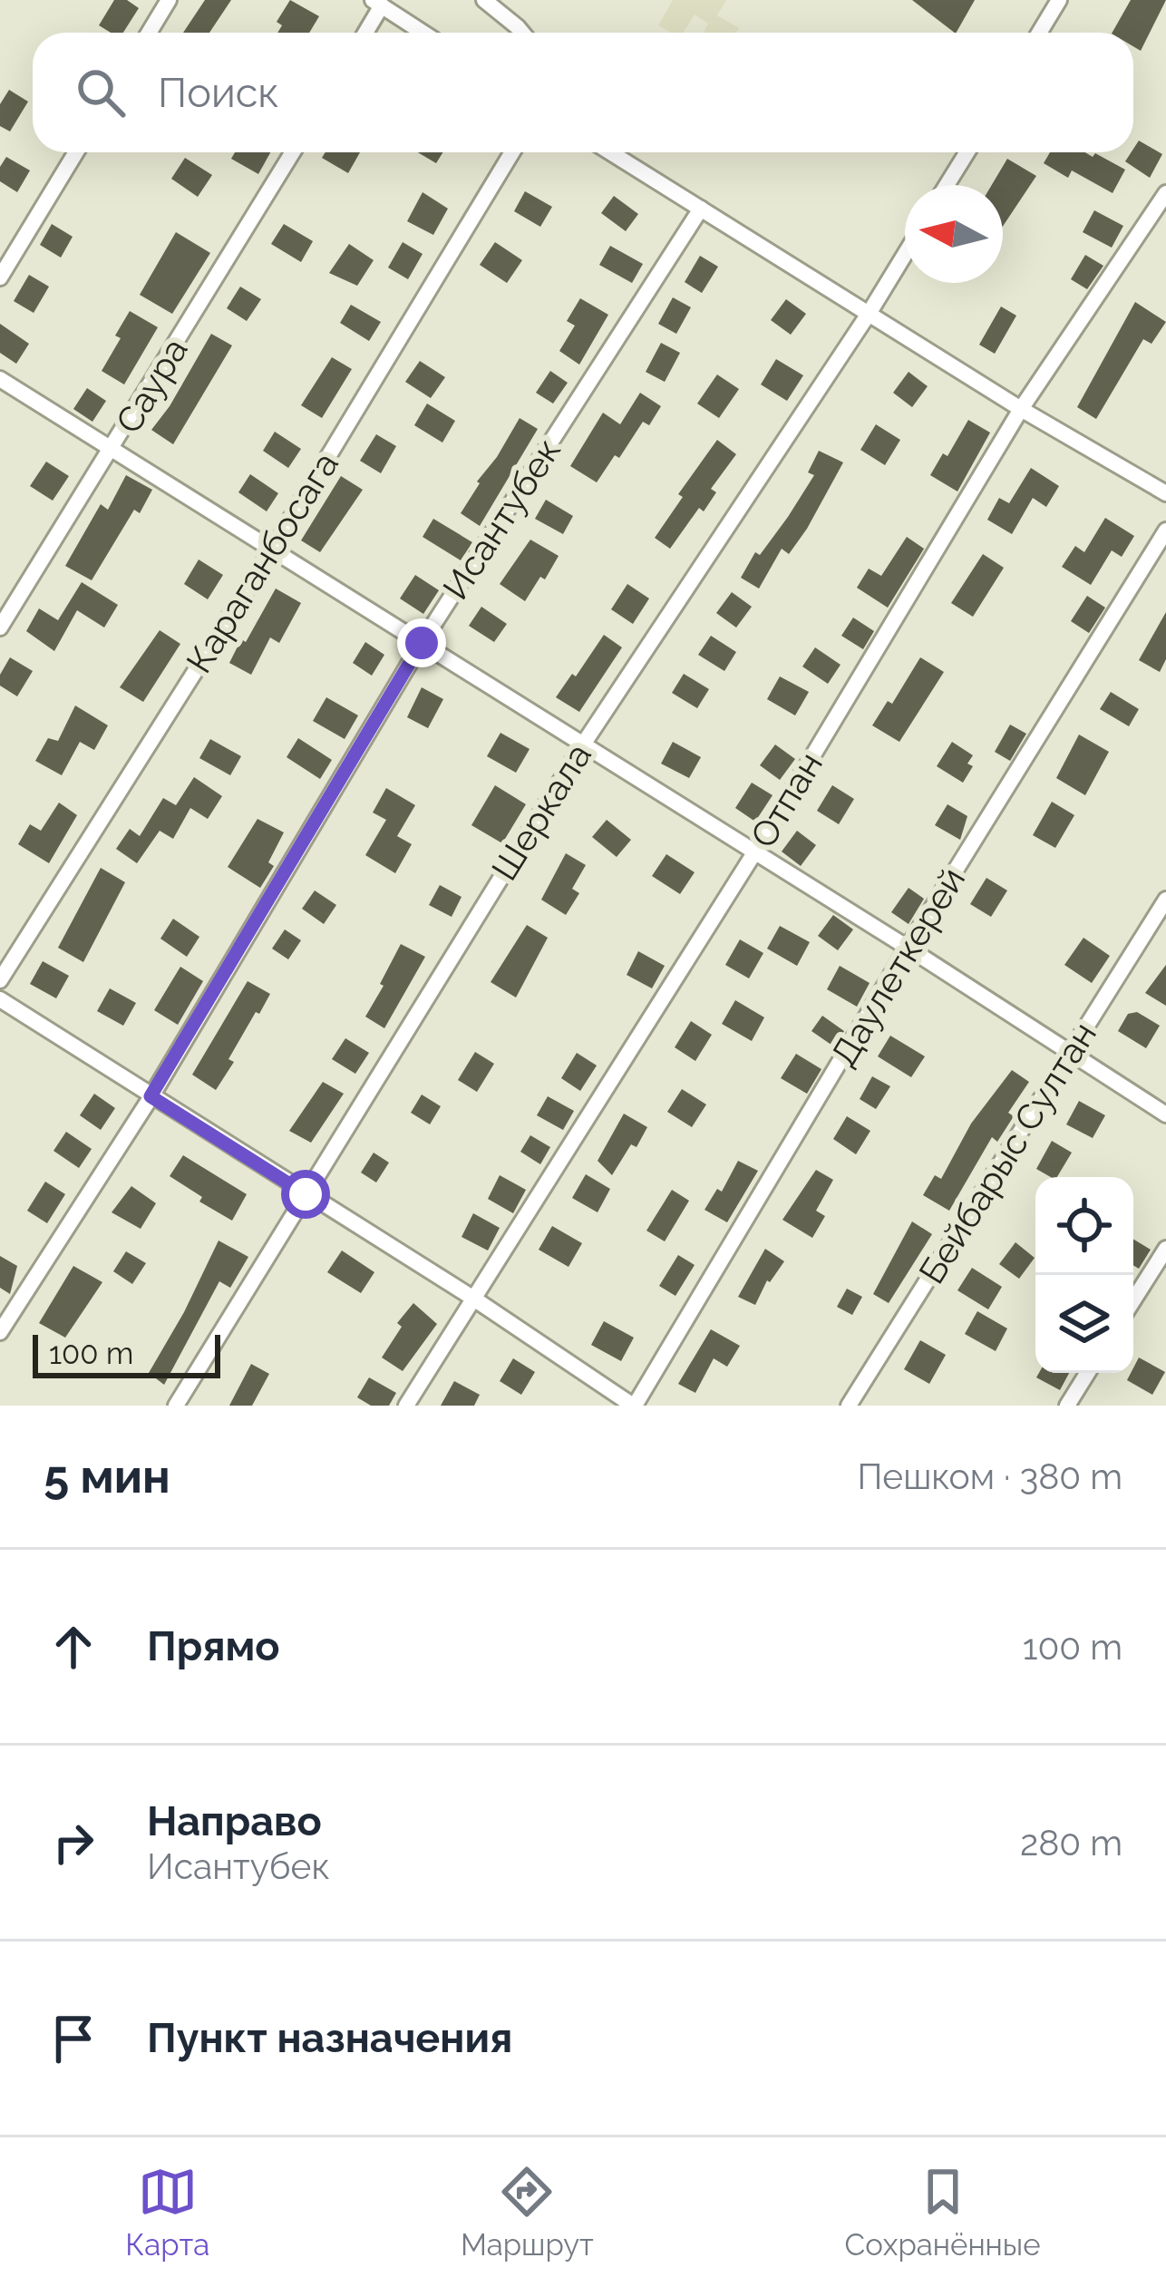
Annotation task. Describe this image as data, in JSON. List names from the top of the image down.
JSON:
{
  "streets": {
    "street": [
      "Саура",
      "Исантубек",
      "Караганбосага",
      "Отпан",
      "Шеркала",
      "Даулеткерей",
      "Бейбарыс Султан"
    ]
  },
  "scale_bar": "100 m",
  "north": "left",
  "page": {
    "search": "Поиск",
    "scale": "100 m",
    "heading": ["5 мин", "Пешком · 380 m"],
    "list": [
      ["Прямо", "100 m"],
      ["Направо", "Исантубек", "280 m"],
      "Пункт назначения"
    ],
    "nav": ["Карта", "Маршрут", "Сохранённые"]
  }
}
